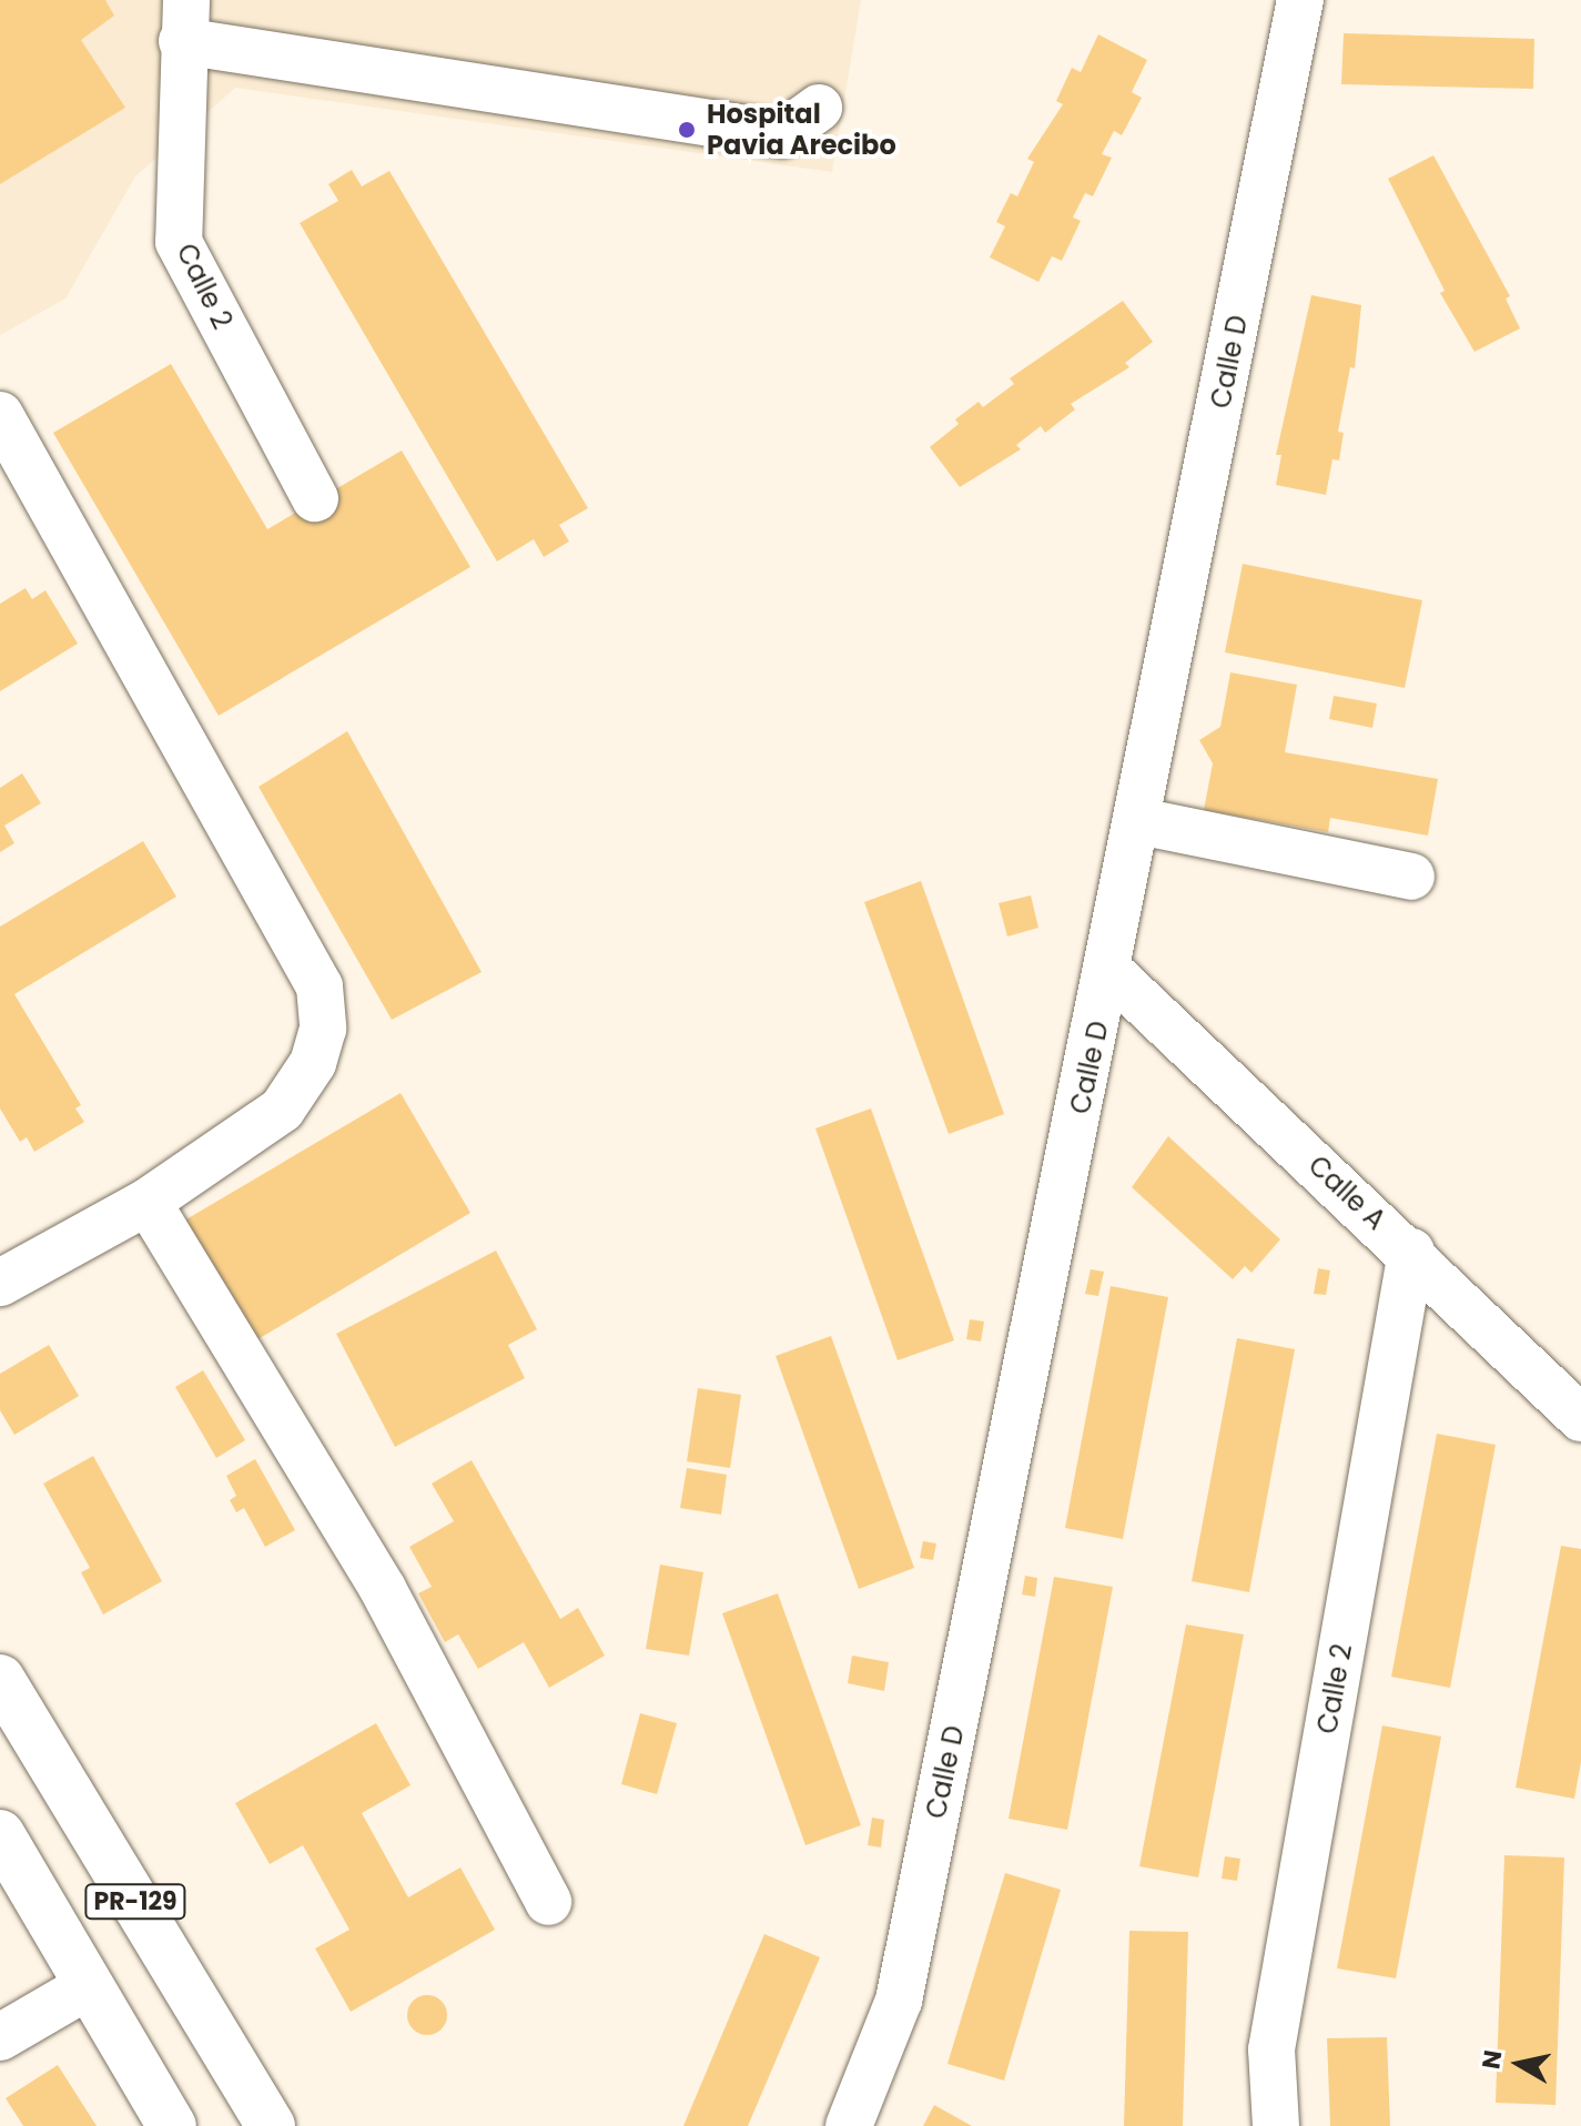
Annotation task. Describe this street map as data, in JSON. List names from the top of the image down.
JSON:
{
  "streets": {
    "main road": ["PR-129"],
    "street": ["Calle 2", "Calle D", "Calle A"]
  },
  "crossings": [
    ["Calle 2", "Calle A"],
    ["Calle D", "Calle A"]
  ],
  "places": ["Hospital Pavia Arecibo"],
  "north": "left"
}
